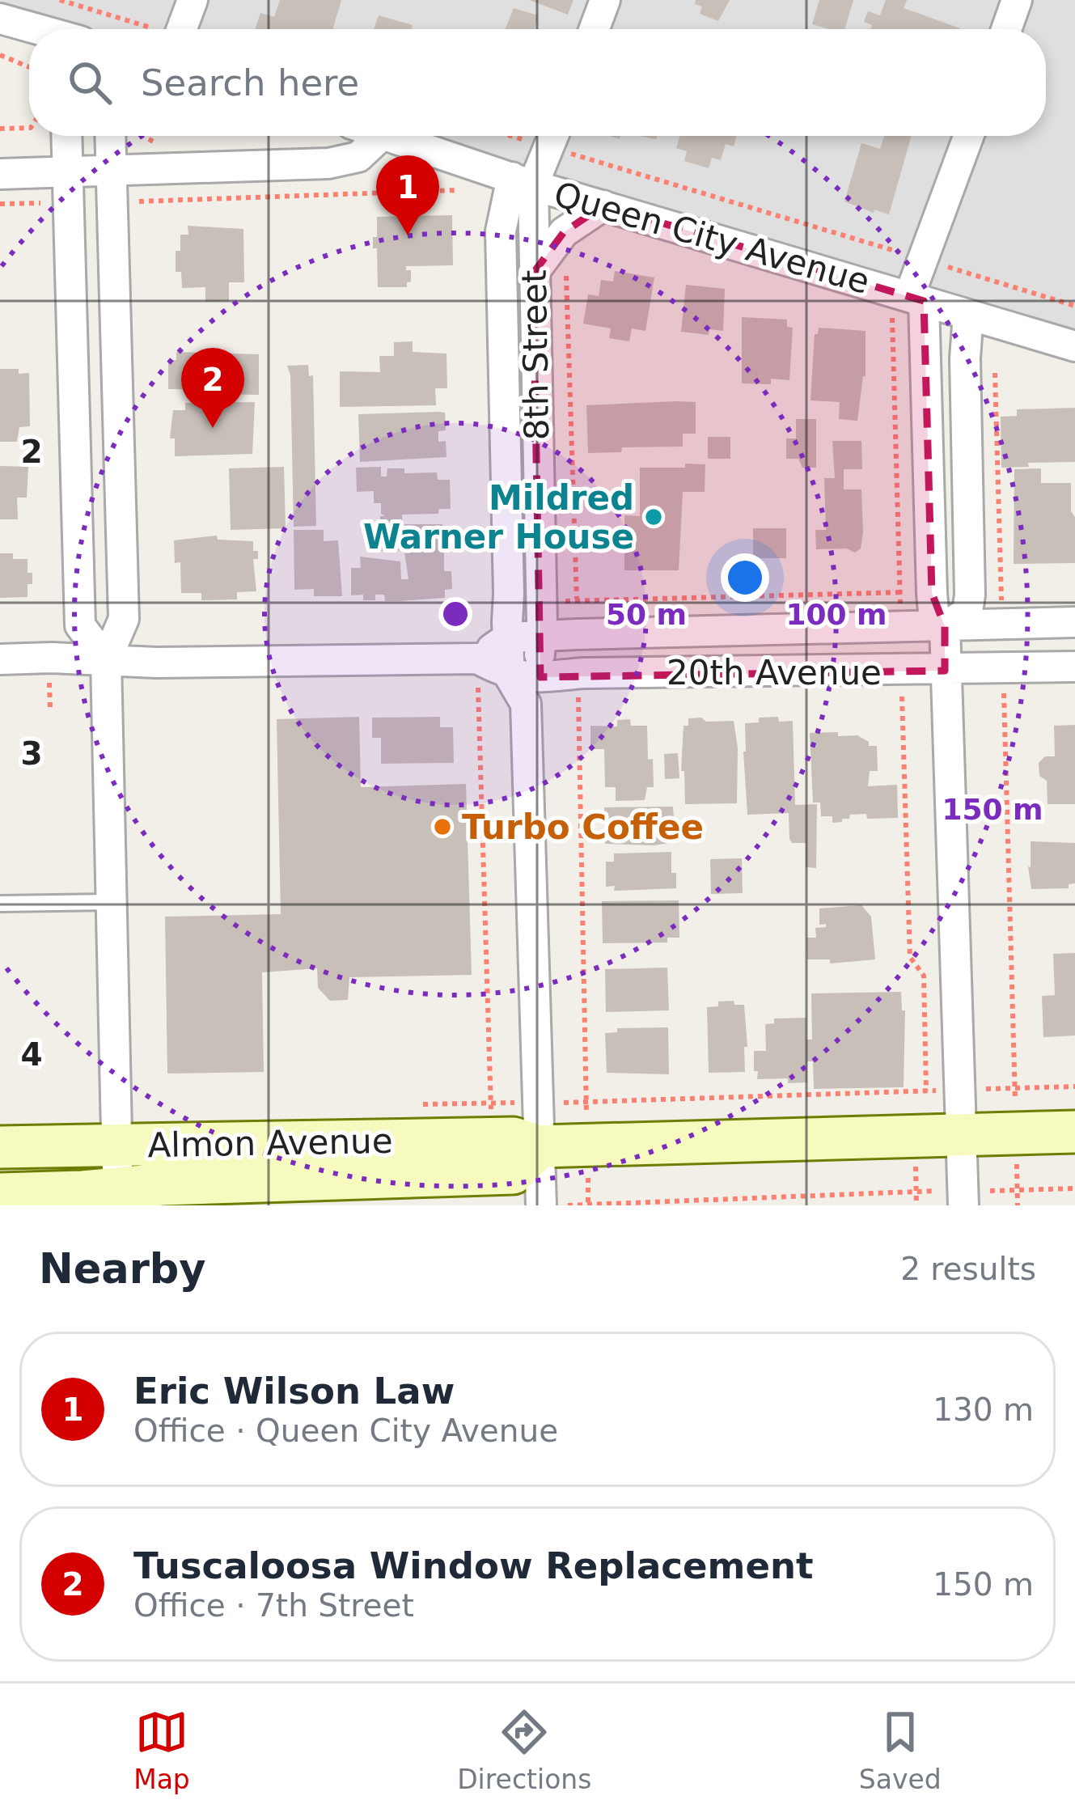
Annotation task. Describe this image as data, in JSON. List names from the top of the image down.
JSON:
{
  "streets": {
    "main road": ["Almon Avenue"],
    "street": ["Queen City Avenue", "8th Street", "20th Avenue"]
  },
  "crossings": [
    ["Queen City Avenue", "8th Street"],
    ["8th Street", "20th Avenue"],
    ["8th Street", "Almon Avenue"]
  ],
  "places": ["Mildred Warner House", "Turbo Coffee"],
  "page": {
    "search": "Search here",
    "pins": ["1", "2"],
    "heading": ["Nearby", "2 results"],
    "list": [
      {
        "mark": "1",
        "name": "Eric Wilson Law",
        "note": "Office · Queen City Avenue",
        "value": "130 m"
      },
      {
        "mark": "2",
        "name": "Tuscaloosa Window Replacement",
        "note": "Office · 7th Street",
        "value": "150 m"
      }
    ],
    "nav": ["Map", "Directions", "Saved"]
  },
  "grid": {
    "rows": ["2", "3", "4"]
  },
  "rings": ["50 m", "100 m", "150 m"]
}
